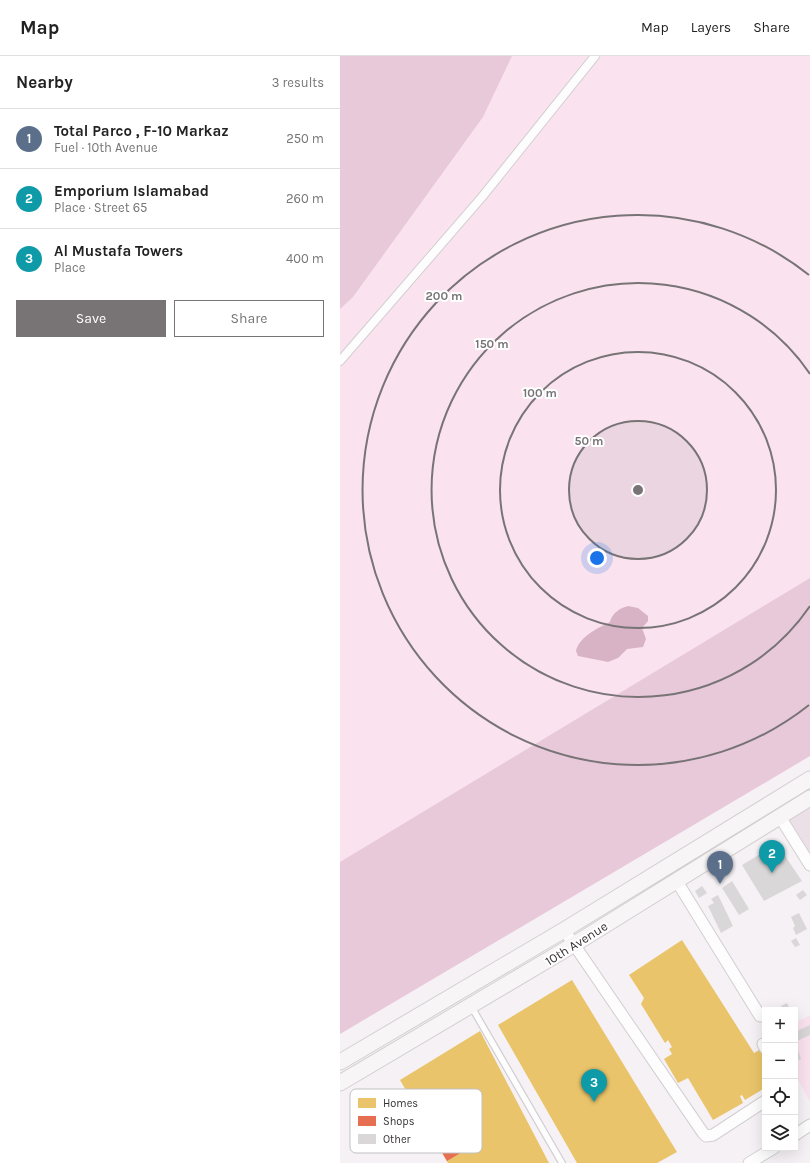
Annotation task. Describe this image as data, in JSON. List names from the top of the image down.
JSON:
{
  "streets": {
    "main road": ["10th Avenue"]
  },
  "legend": ["Homes", "Shops", "Other"],
  "page": {
    "header": "Map",
    "nav": ["Map", "Layers", "Share"],
    "heading": ["Nearby", "3 results"],
    "list": [
      {
        "mark": "1",
        "name": "Total Parco , F-10 Markaz",
        "note": "Fuel · 10th Avenue",
        "value": "250 m"
      },
      {
        "mark": "2",
        "name": "Emporium Islamabad",
        "note": "Place · Street 65",
        "value": "260 m"
      },
      {
        "mark": "3",
        "name": "Al Mustafa Towers",
        "note": "Place",
        "value": "400 m"
      }
    ],
    "buttons": ["Save", "Share"],
    "pins": ["2", "1", "3"],
    "map_buttons": ["+", "−"]
  },
  "rings": [
    "200 m",
    "150 m",
    "100 m",
    "50 m"
  ]
}
